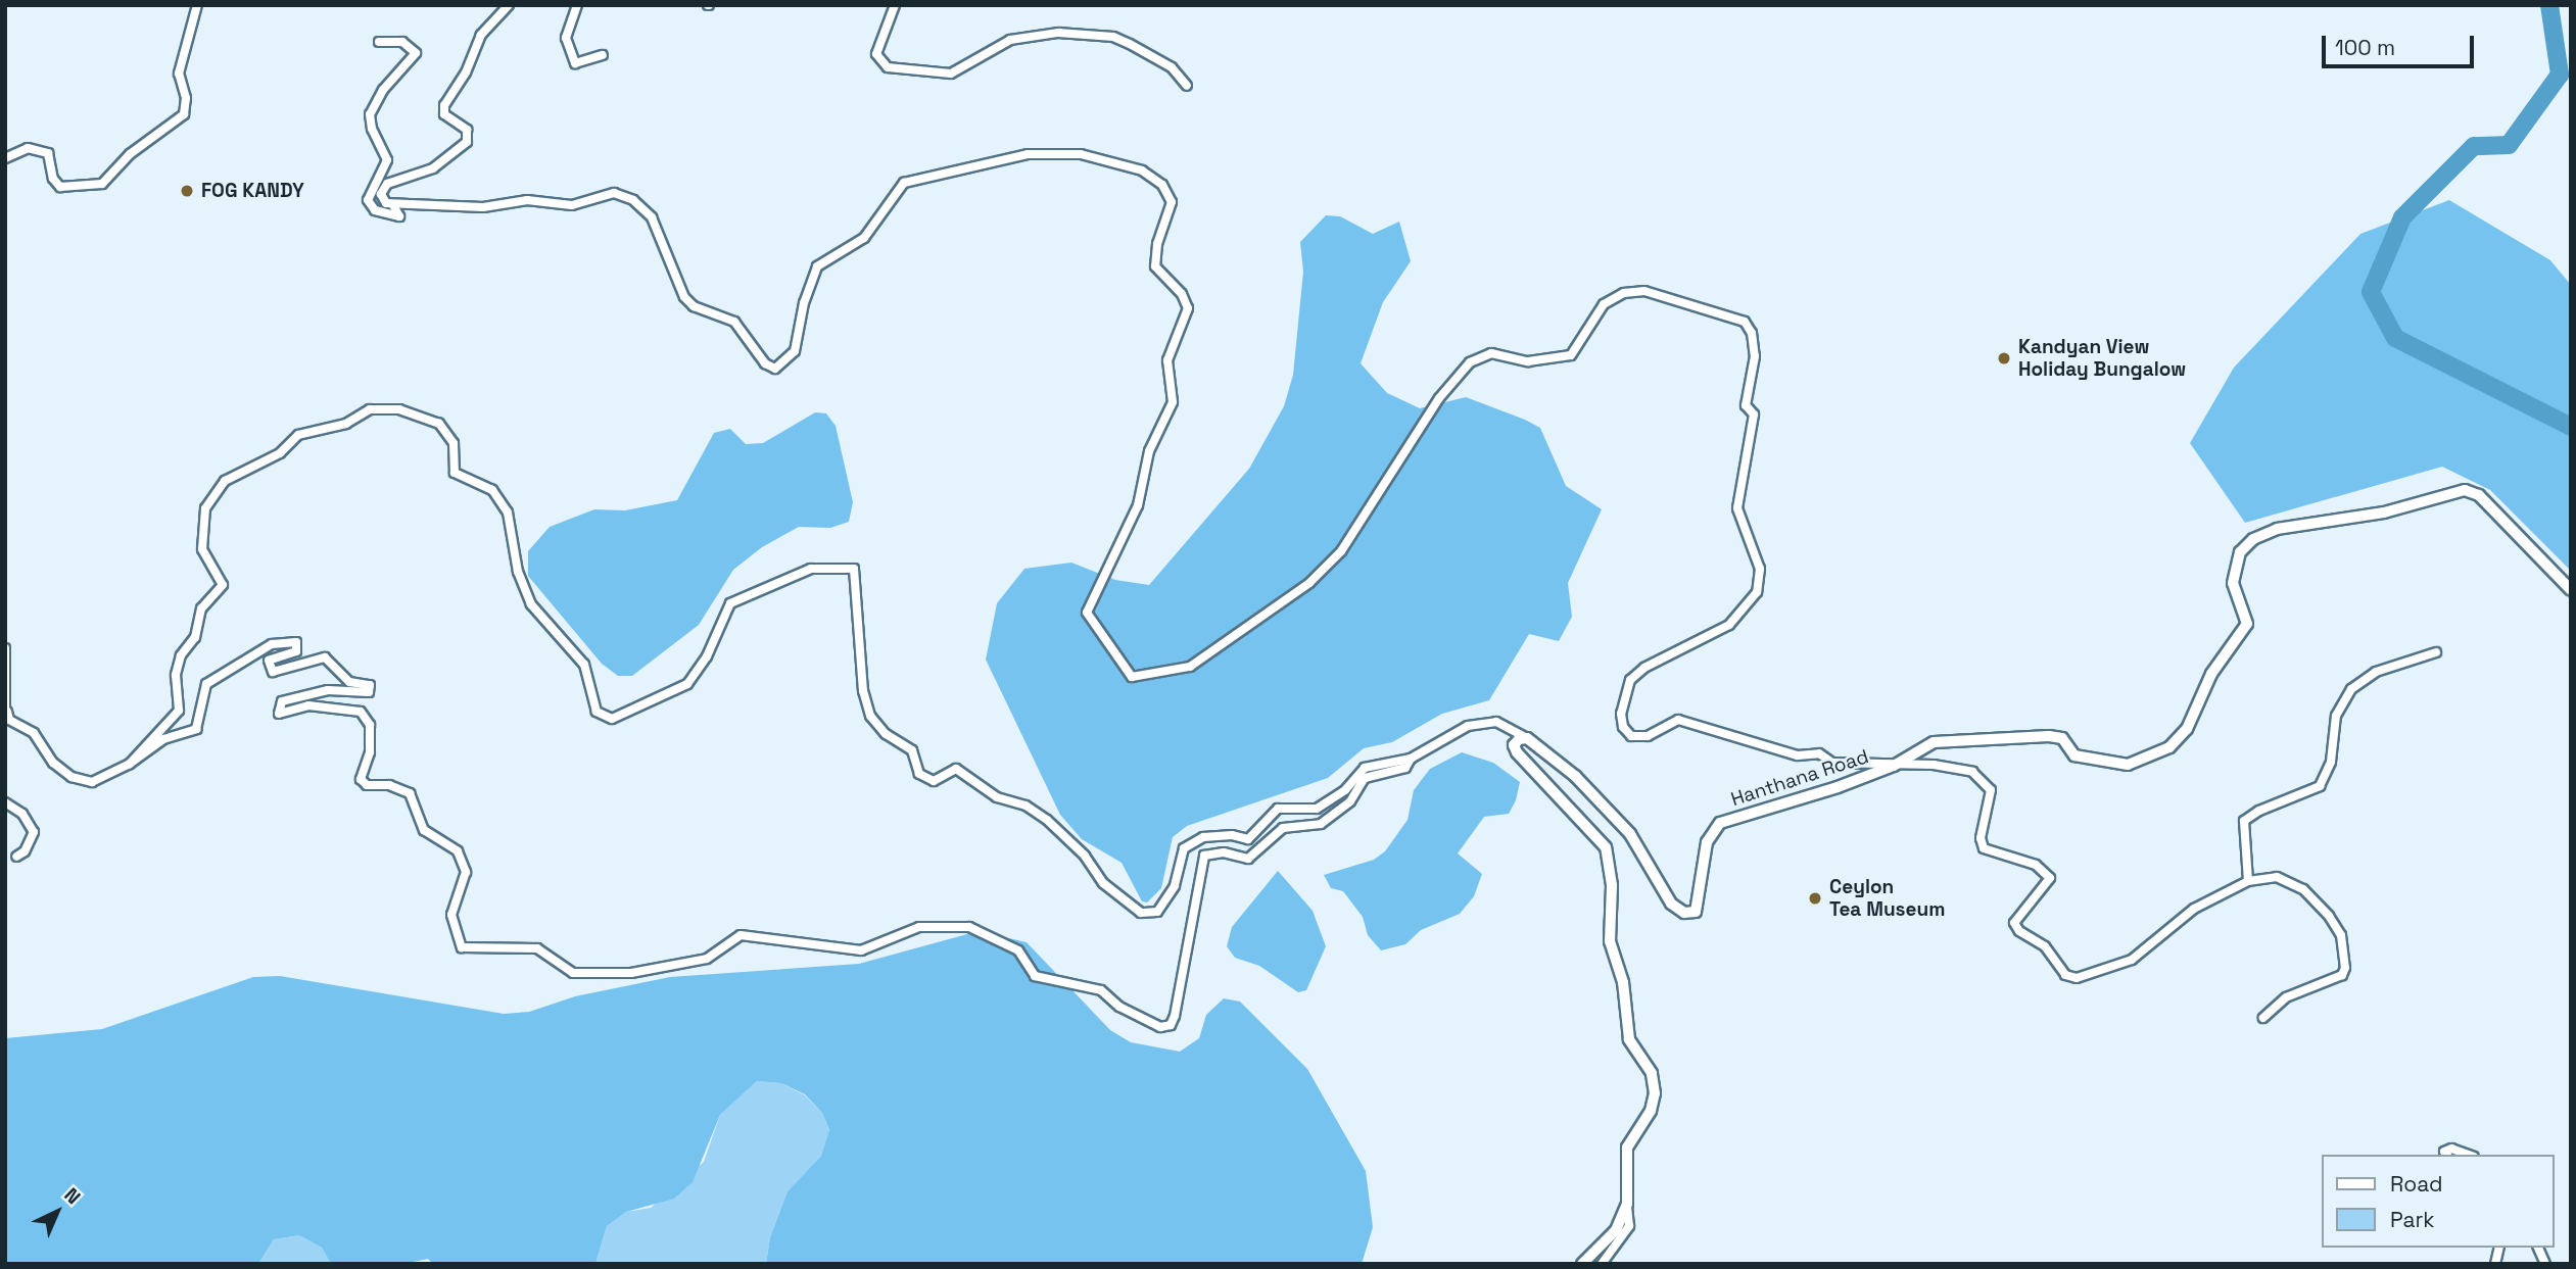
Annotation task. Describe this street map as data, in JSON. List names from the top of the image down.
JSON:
{
  "streets": {
    "street": ["Hanthana Road"]
  },
  "places": ["FOG KANDY", "Kandyan View Holiday Bungalow", "Ceylon Tea Museum"],
  "legend": ["Road", "Park"],
  "scale_bar": "100 m",
  "north": "top right"
}
